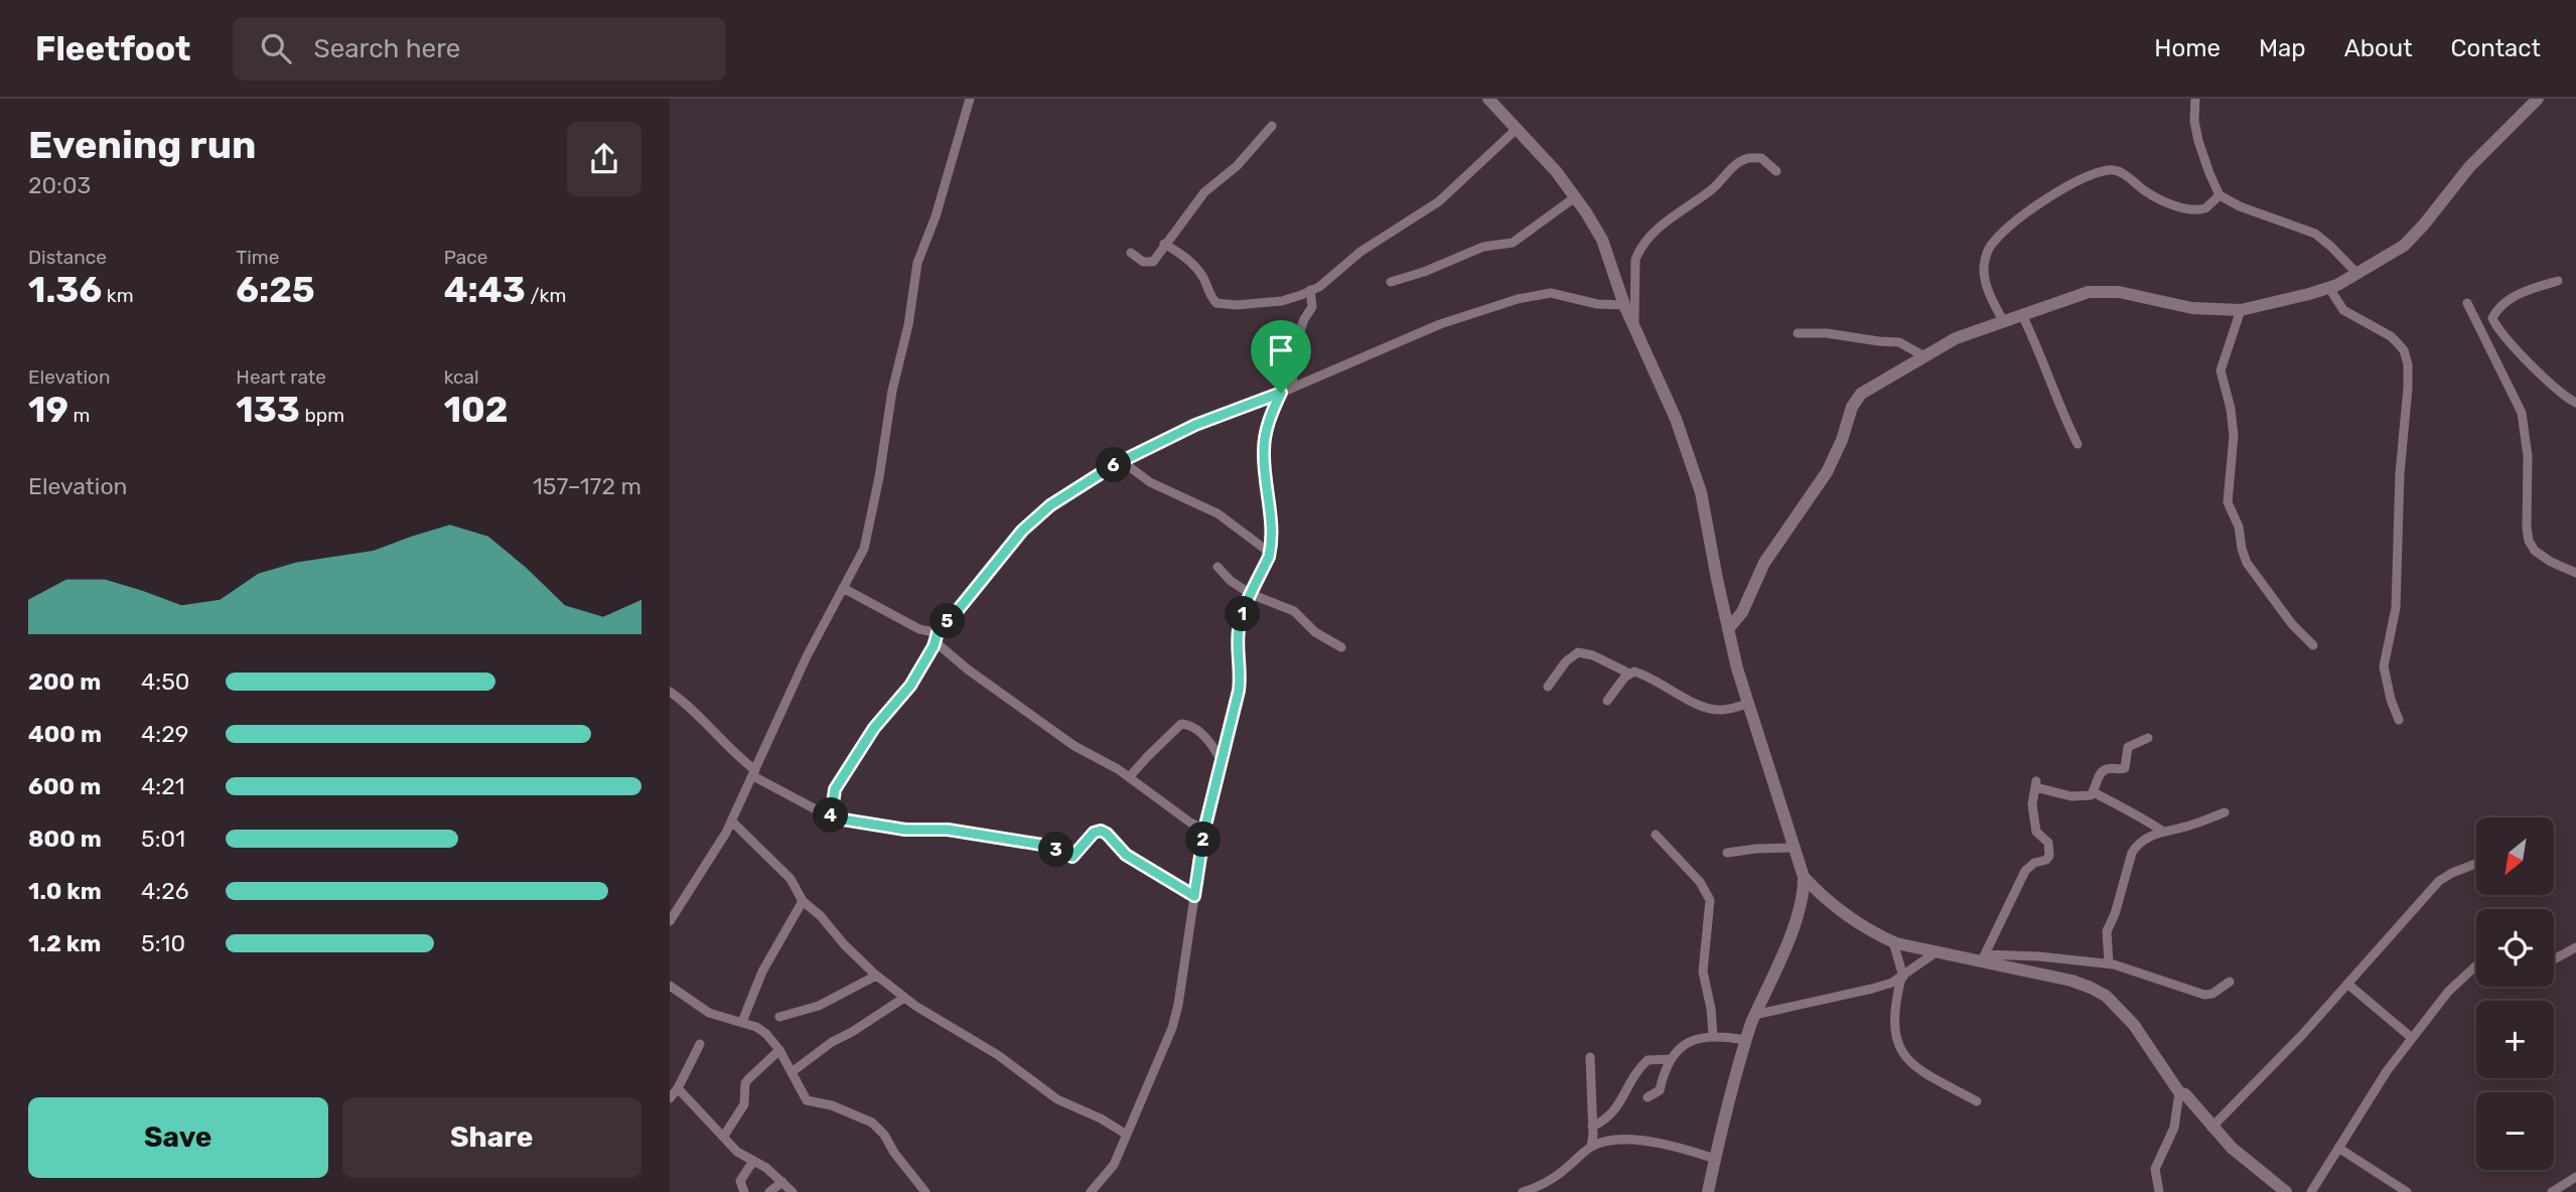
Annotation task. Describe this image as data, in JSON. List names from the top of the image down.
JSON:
{
  "north": "bottom left",
  "page": {
    "header": "Fleetfoot",
    "search": "Search here",
    "nav": [
      "Home",
      "Map",
      "About",
      "Contact"
    ],
    "heading": ["Evening run", "20:03"],
    "stats": [
      ["Distance", "1.36 km"],
      ["Time", "6:25"],
      ["Pace", "4:43 /km"],
      ["Elevation", "19 m"],
      ["Heart rate", "133 bpm"],
      ["kcal", "102"]
    ],
    "pins": [
      "6",
      "1",
      "5",
      "4",
      "2",
      "3"
    ],
    "chart": ["Elevation", "157–172 m"],
    "list": [
      {
        "name": "200 m",
        "note": "4:50"
      },
      {
        "name": "400 m",
        "note": "4:29"
      },
      {
        "name": "600 m",
        "note": "4:21"
      },
      {
        "name": "800 m",
        "note": "5:01"
      },
      {
        "name": "1.0 km",
        "note": "4:26"
      },
      {
        "name": "1.2 km",
        "note": "5:10"
      }
    ],
    "map_buttons": ["+", "−"],
    "buttons": ["Save", "Share"]
  }
}
